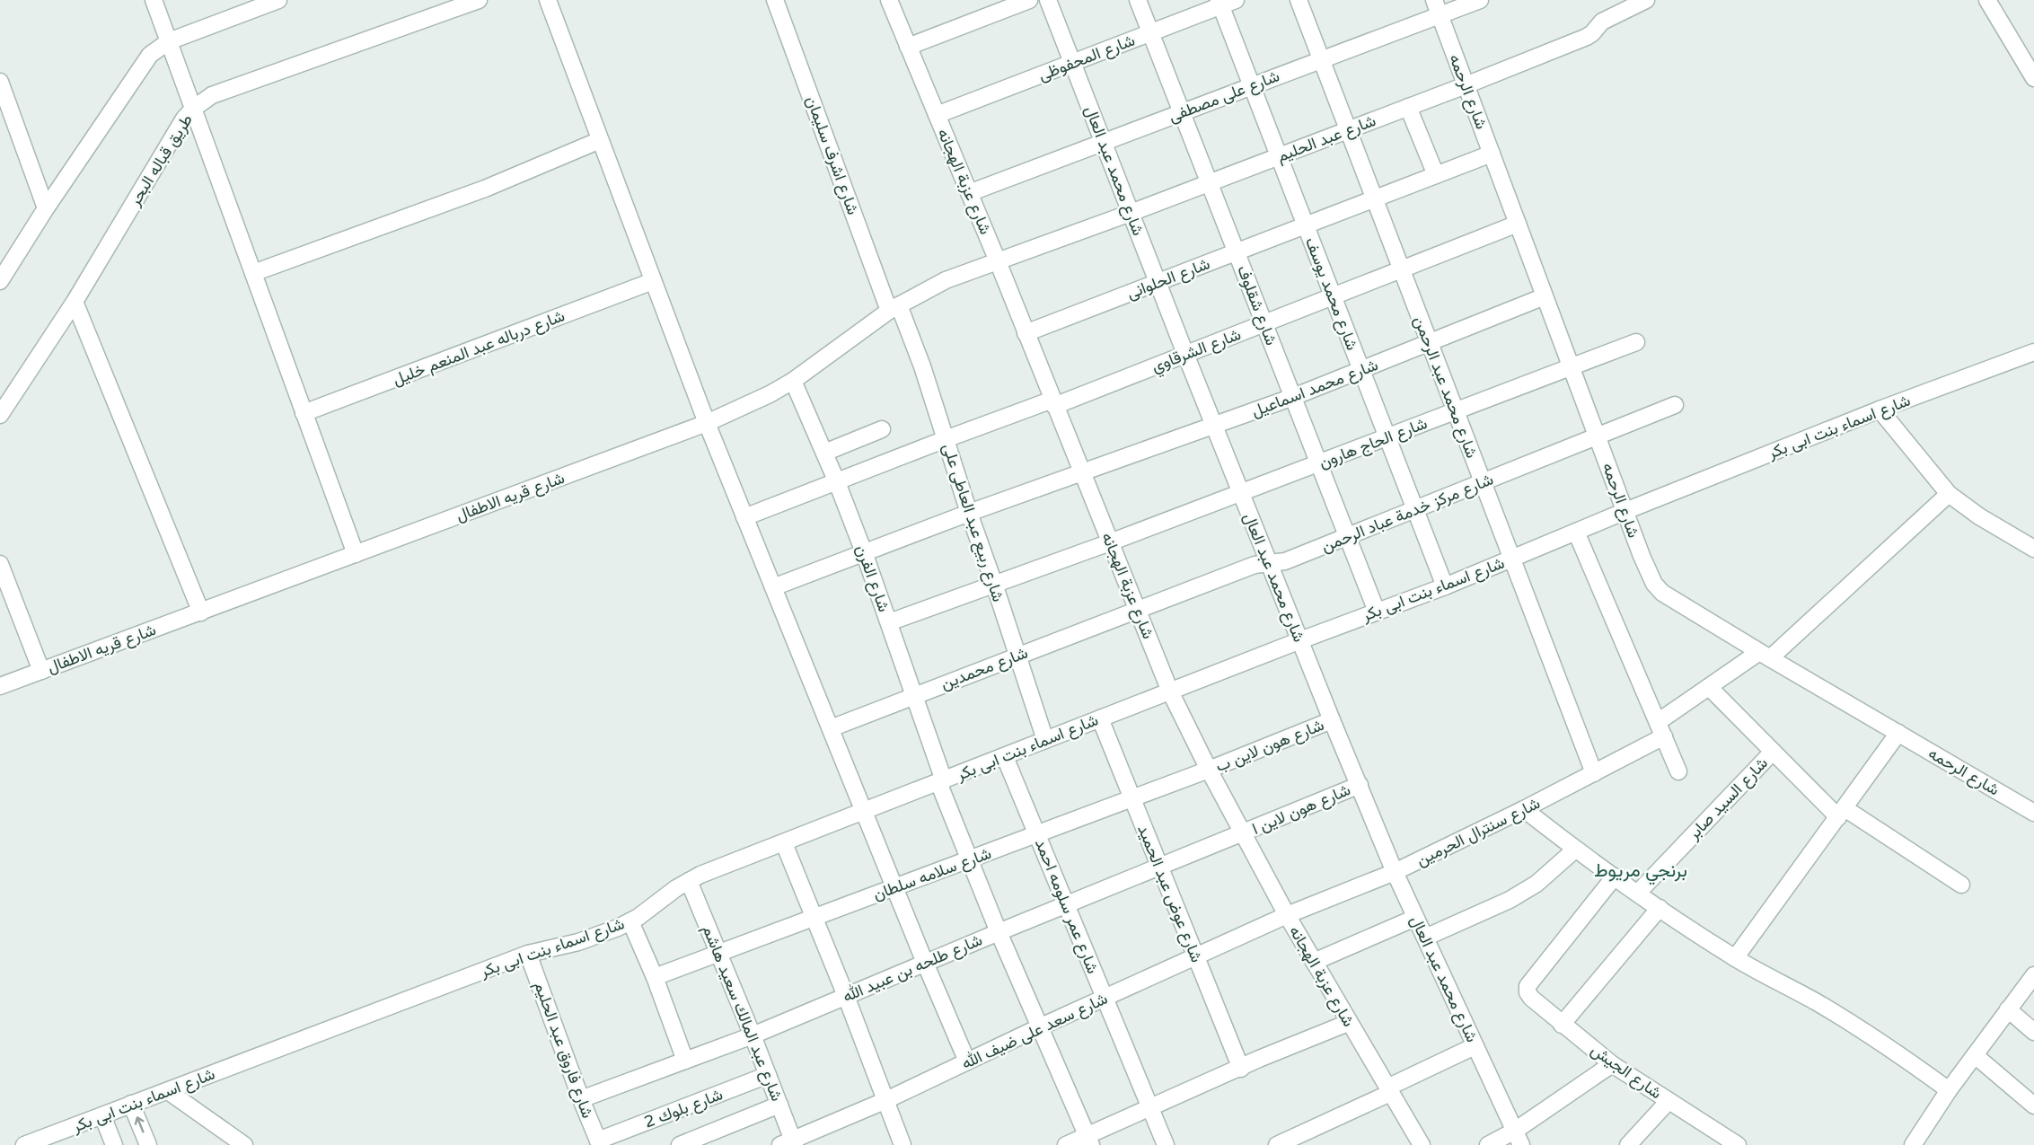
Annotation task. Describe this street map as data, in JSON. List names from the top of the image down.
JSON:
{
  "streets": {
    "street": [
      "شارع المحفوظى",
      "شارع الرحمه",
      "شارع على مصطفى",
      "شارع عبد الحليم",
      "شارع اشرف سليمان",
      "طريق قباله البحر",
      "شارع محمد عبد العال",
      "شارع عزبة الهجانه",
      "شارع الحلوانى",
      "شارع محمد يوسف",
      "شارع شقلوف",
      "شارع درباله عبد المنعم خليل",
      "شارع الشرقاوي",
      "شارع محمد عبد الرحمن",
      "شارع محمد اسماعيل",
      "شارع اسماء بنت ابى بكر",
      "شارع الحاج هارون",
      "شارع قريه الاطفال",
      "شارع مركز خدمة عباد الرحمن",
      "شارع ربيع عبد العاطى على",
      "شارع الفرن",
      "شارع محمدين",
      "شارع هون لاين ب",
      "شارع السيد صابر",
      "شارع هون لاين ا",
      "شارع سنترال الحرمين",
      "شارع سلامه سلطان",
      "شارع عوض عبد الحميد",
      "شارع عمر سلومه احمد",
      "شارع طلحه بن عبيد الله",
      "شارع عبد المالك سعيد هاشم",
      "شارع سعد على ضيف الله",
      "شارع فاروق عبد الحليم",
      "شارع الجيش",
      "شارع بلوك 2"
    ]
  },
  "crossings": [
    ["شارع المحفوظى", "شارع محمد عبد العال"],
    ["شارع المحفوظى", "شارع عزبة الهجانه"],
    ["شارع المحفوظى", "شارع محمد يوسف"],
    ["شارع المحفوظى", "شارع شقلوف"],
    ["شارع الرحمه", "شارع على مصطفى"],
    ["شارع الرحمه", "شارع عبد الحليم"],
    ["شارع الرحمه", "شارع الحلوانى"],
    ["شارع الرحمه", "شارع الشرقاوي"],
    ["شارع الرحمه", "شارع محمد اسماعيل"],
    ["شارع الرحمه", "شارع اسماء بنت ابى بكر"],
    ["شارع الرحمه", "شارع الحاج هارون"],
    ["شارع الرحمه", "شارع مركز خدمة عباد الرحمن"],
    ["شارع الرحمه", "شارع سنترال الحرمين"],
    ["شارع على مصطفى", "شارع محمد عبد العال"],
    ["شارع على مصطفى", "شارع عزبة الهجانه"],
    ["شارع على مصطفى", "شارع محمد يوسف"],
    ["شارع على مصطفى", "شارع شقلوف"],
    ["شارع على مصطفى", "شارع محمد عبد الرحمن"],
    ["شارع عبد الحليم", "شارع محمد عبد العال"],
    ["شارع عبد الحليم", "شارع عزبة الهجانه"],
    ["شارع عبد الحليم", "شارع محمد يوسف"],
    ["شارع عبد الحليم", "شارع شقلوف"],
    ["شارع عبد الحليم", "شارع محمد عبد الرحمن"],
    ["شارع عبد الحليم", "شارع قريه الاطفال"],
    ["شارع اشرف سليمان", "شارع قريه الاطفال"],
    ["شارع اشرف سليمان", "شارع ربيع عبد العاطى على"],
    ["شارع محمد عبد العال", "شارع الحلوانى"],
    ["شارع محمد عبد العال", "شارع الشرقاوي"],
    ["شارع محمد عبد العال", "شارع محمد اسماعيل"],
    ["شارع محمد عبد العال", "شارع اسماء بنت ابى بكر"],
    ["شارع محمد عبد العال", "شارع الحاج هارون"],
    ["شارع محمد عبد العال", "شارع مركز خدمة عباد الرحمن"],
    ["شارع محمد عبد العال", "شارع هون لاين ب"],
    ["شارع محمد عبد العال", "شارع هون لاين ا"],
    ["شارع محمد عبد العال", "شارع سنترال الحرمين"],
    ["شارع عزبة الهجانه", "شارع الحلوانى"],
    ["شارع عزبة الهجانه", "شارع الشرقاوي"],
    ["شارع عزبة الهجانه", "شارع محمد اسماعيل"],
    ["شارع عزبة الهجانه", "شارع اسماء بنت ابى بكر"],
    ["شارع عزبة الهجانه", "شارع الحاج هارون"],
    ["شارع عزبة الهجانه", "شارع قريه الاطفال"],
    ["شارع عزبة الهجانه", "شارع مركز خدمة عباد الرحمن"],
    ["شارع عزبة الهجانه", "شارع محمدين"],
    ["شارع عزبة الهجانه", "شارع هون لاين ب"],
    ["شارع عزبة الهجانه", "شارع هون لاين ا"],
    ["شارع عزبة الهجانه", "شارع سنترال الحرمين"],
    ["شارع عزبة الهجانه", "شارع سلامه سلطان"],
    ["شارع عزبة الهجانه", "شارع طلحه بن عبيد الله"],
    ["شارع عزبة الهجانه", "شارع سعد على ضيف الله"],
    ["شارع الحلوانى", "شارع محمد يوسف"],
    ["شارع الحلوانى", "شارع شقلوف"],
    ["شارع الحلوانى", "شارع محمد عبد الرحمن"],
    ["شارع محمد يوسف", "شارع الشرقاوي"],
    ["شارع محمد يوسف", "شارع محمد اسماعيل"],
    ["شارع محمد يوسف", "شارع اسماء بنت ابى بكر"],
    ["شارع محمد يوسف", "شارع الحاج هارون"],
    ["شارع محمد يوسف", "شارع مركز خدمة عباد الرحمن"],
    ["شارع شقلوف", "شارع الشرقاوي"],
    ["شارع شقلوف", "شارع محمد اسماعيل"],
    ["شارع شقلوف", "شارع اسماء بنت ابى بكر"],
    ["شارع شقلوف", "شارع الحاج هارون"],
    ["شارع شقلوف", "شارع مركز خدمة عباد الرحمن"],
    ["شارع الشرقاوي", "شارع محمد عبد الرحمن"],
    ["شارع الشرقاوي", "شارع ربيع عبد العاطى على"],
    ["شارع الشرقاوي", "شارع الفرن"],
    ["شارع محمد عبد الرحمن", "شارع محمد اسماعيل"],
    ["شارع محمد عبد الرحمن", "شارع اسماء بنت ابى بكر"],
    ["شارع محمد عبد الرحمن", "شارع الحاج هارون"],
    ["شارع محمد عبد الرحمن", "شارع مركز خدمة عباد الرحمن"],
    ["شارع محمد عبد الرحمن", "شارع سنترال الحرمين"],
    ["شارع محمد اسماعيل", "شارع ربيع عبد العاطى على"],
    ["شارع محمد اسماعيل", "شارع الفرن"],
    ["شارع اسماء بنت ابى بكر", "شارع ربيع عبد العاطى على"],
    ["شارع اسماء بنت ابى بكر", "شارع الفرن"],
    ["شارع اسماء بنت ابى بكر", "شارع عوض عبد الحميد"],
    ["شارع اسماء بنت ابى بكر", "شارع عمر سلومه احمد"],
    ["شارع اسماء بنت ابى بكر", "شارع عبد المالك سعيد هاشم"],
    ["شارع اسماء بنت ابى بكر", "شارع فاروق عبد الحليم"],
    ["شارع الحاج هارون", "شارع ربيع عبد العاطى على"],
    ["شارع الحاج هارون", "شارع الفرن"],
    ["شارع قريه الاطفال", "شارع ربيع عبد العاطى على"],
    ["شارع قريه الاطفال", "شارع الفرن"],
    ["شارع مركز خدمة عباد الرحمن", "شارع محمدين"],
    ["شارع ربيع عبد العاطى على", "شارع محمدين"],
    ["شارع الفرن", "شارع محمدين"],
    ["شارع الفرن", "شارع سلامه سلطان"],
    ["شارع الفرن", "شارع طلحه بن عبيد الله"],
    ["شارع الفرن", "شارع سعد على ضيف الله"],
    ["شارع هون لاين ب", "شارع سلامه سلطان"],
    ["شارع هون لاين ا", "شارع طلحه بن عبيد الله"],
    ["شارع سنترال الحرمين", "شارع سعد على ضيف الله"],
    ["شارع سلامه سلطان", "شارع عوض عبد الحميد"],
    ["شارع سلامه سلطان", "شارع عمر سلومه احمد"],
    ["شارع سلامه سلطان", "شارع عبد المالك سعيد هاشم"],
    ["شارع عوض عبد الحميد", "شارع طلحه بن عبيد الله"],
    ["شارع عوض عبد الحميد", "شارع سعد على ضيف الله"],
    ["شارع عمر سلومه احمد", "شارع طلحه بن عبيد الله"],
    ["شارع عمر سلومه احمد", "شارع سعد على ضيف الله"],
    ["شارع طلحه بن عبيد الله", "شارع عبد المالك سعيد هاشم"],
    ["شارع طلحه بن عبيد الله", "شارع فاروق عبد الحليم"],
    ["شارع عبد المالك سعيد هاشم", "شارع سعد على ضيف الله"],
    ["شارع عبد المالك سعيد هاشم", "شارع بلوك 2"],
    ["شارع فاروق عبد الحليم", "شارع بلوك 2"]
  ],
  "districts": ["برنجي مريوط"]
}
